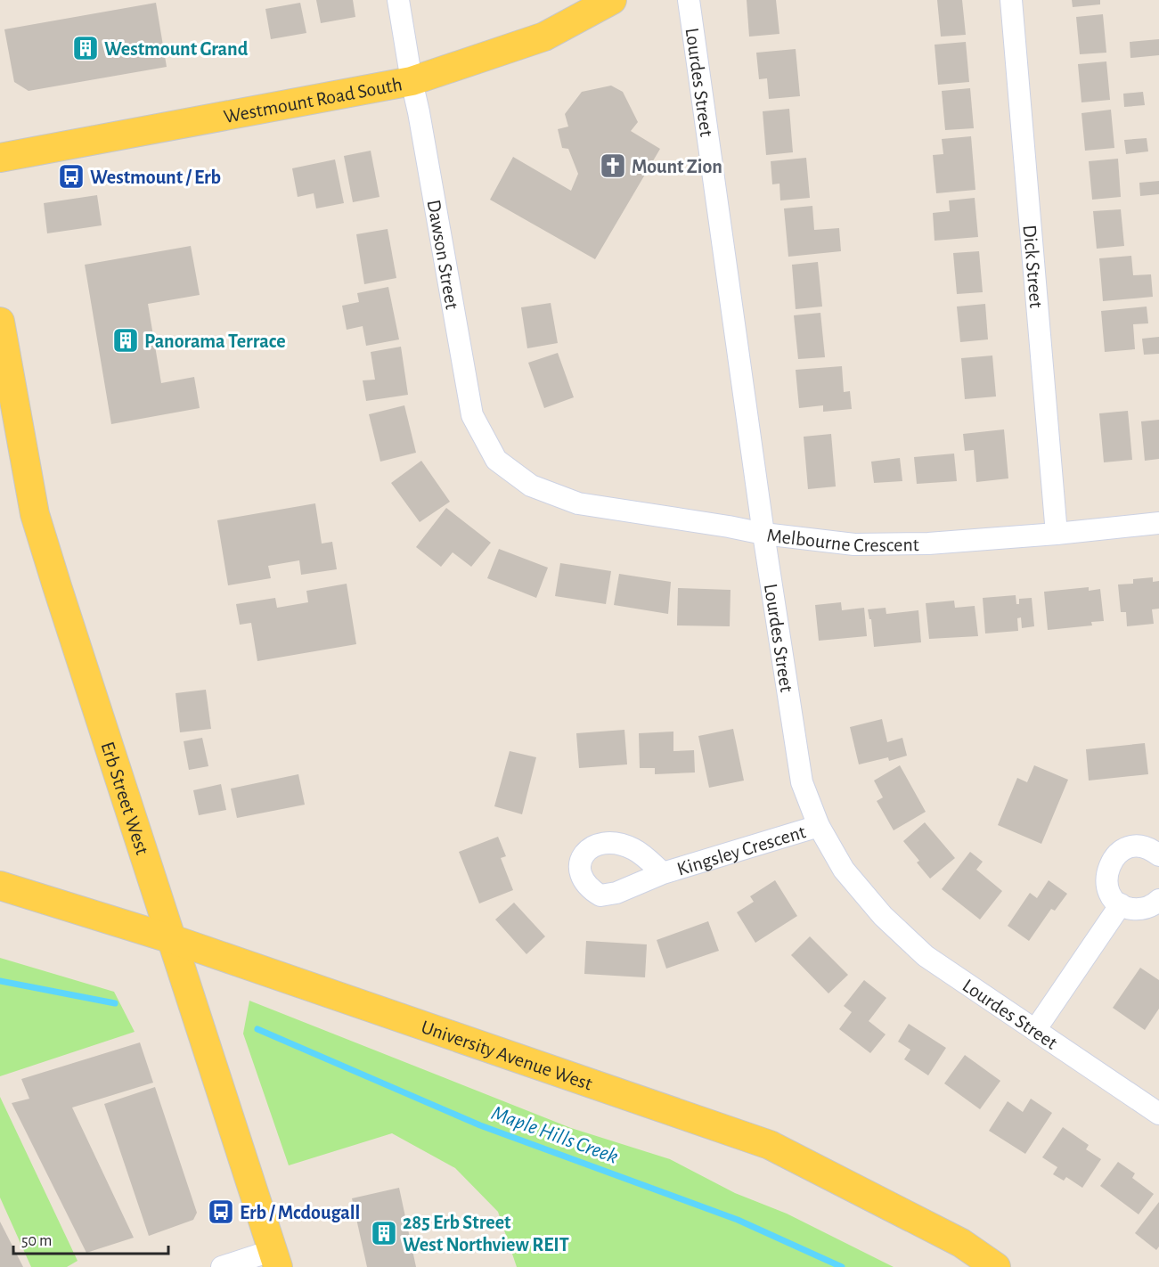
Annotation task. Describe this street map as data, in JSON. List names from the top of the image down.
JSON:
{
  "streets": {
    "main road": ["Westmount Road South", "Erb Street West", "University Avenue West"],
    "street": [
      "Lourdes Street",
      "Dawson Street",
      "Dick Street",
      "Melbourne Crescent",
      "Kingsley Crescent"
    ]
  },
  "crossings": [
    ["Lourdes Street", "Melbourne Crescent"],
    ["Lourdes Street", "Kingsley Crescent"],
    ["Westmount Road South", "Dawson Street"],
    ["Dawson Street", "Melbourne Crescent"],
    ["Dick Street", "Melbourne Crescent"],
    ["Erb Street West", "University Avenue West"]
  ],
  "water": ["Maple Hills Creek"],
  "places": {
    "building": ["Westmount Grand", "Panorama Terrace", "285 Erb Street West Northview REIT"],
    "church": ["Mount Zion"],
    "bus stop": ["Westmount / Erb", "Erb / Mcdougall"]
  },
  "scale_bar": "50 m"
}
